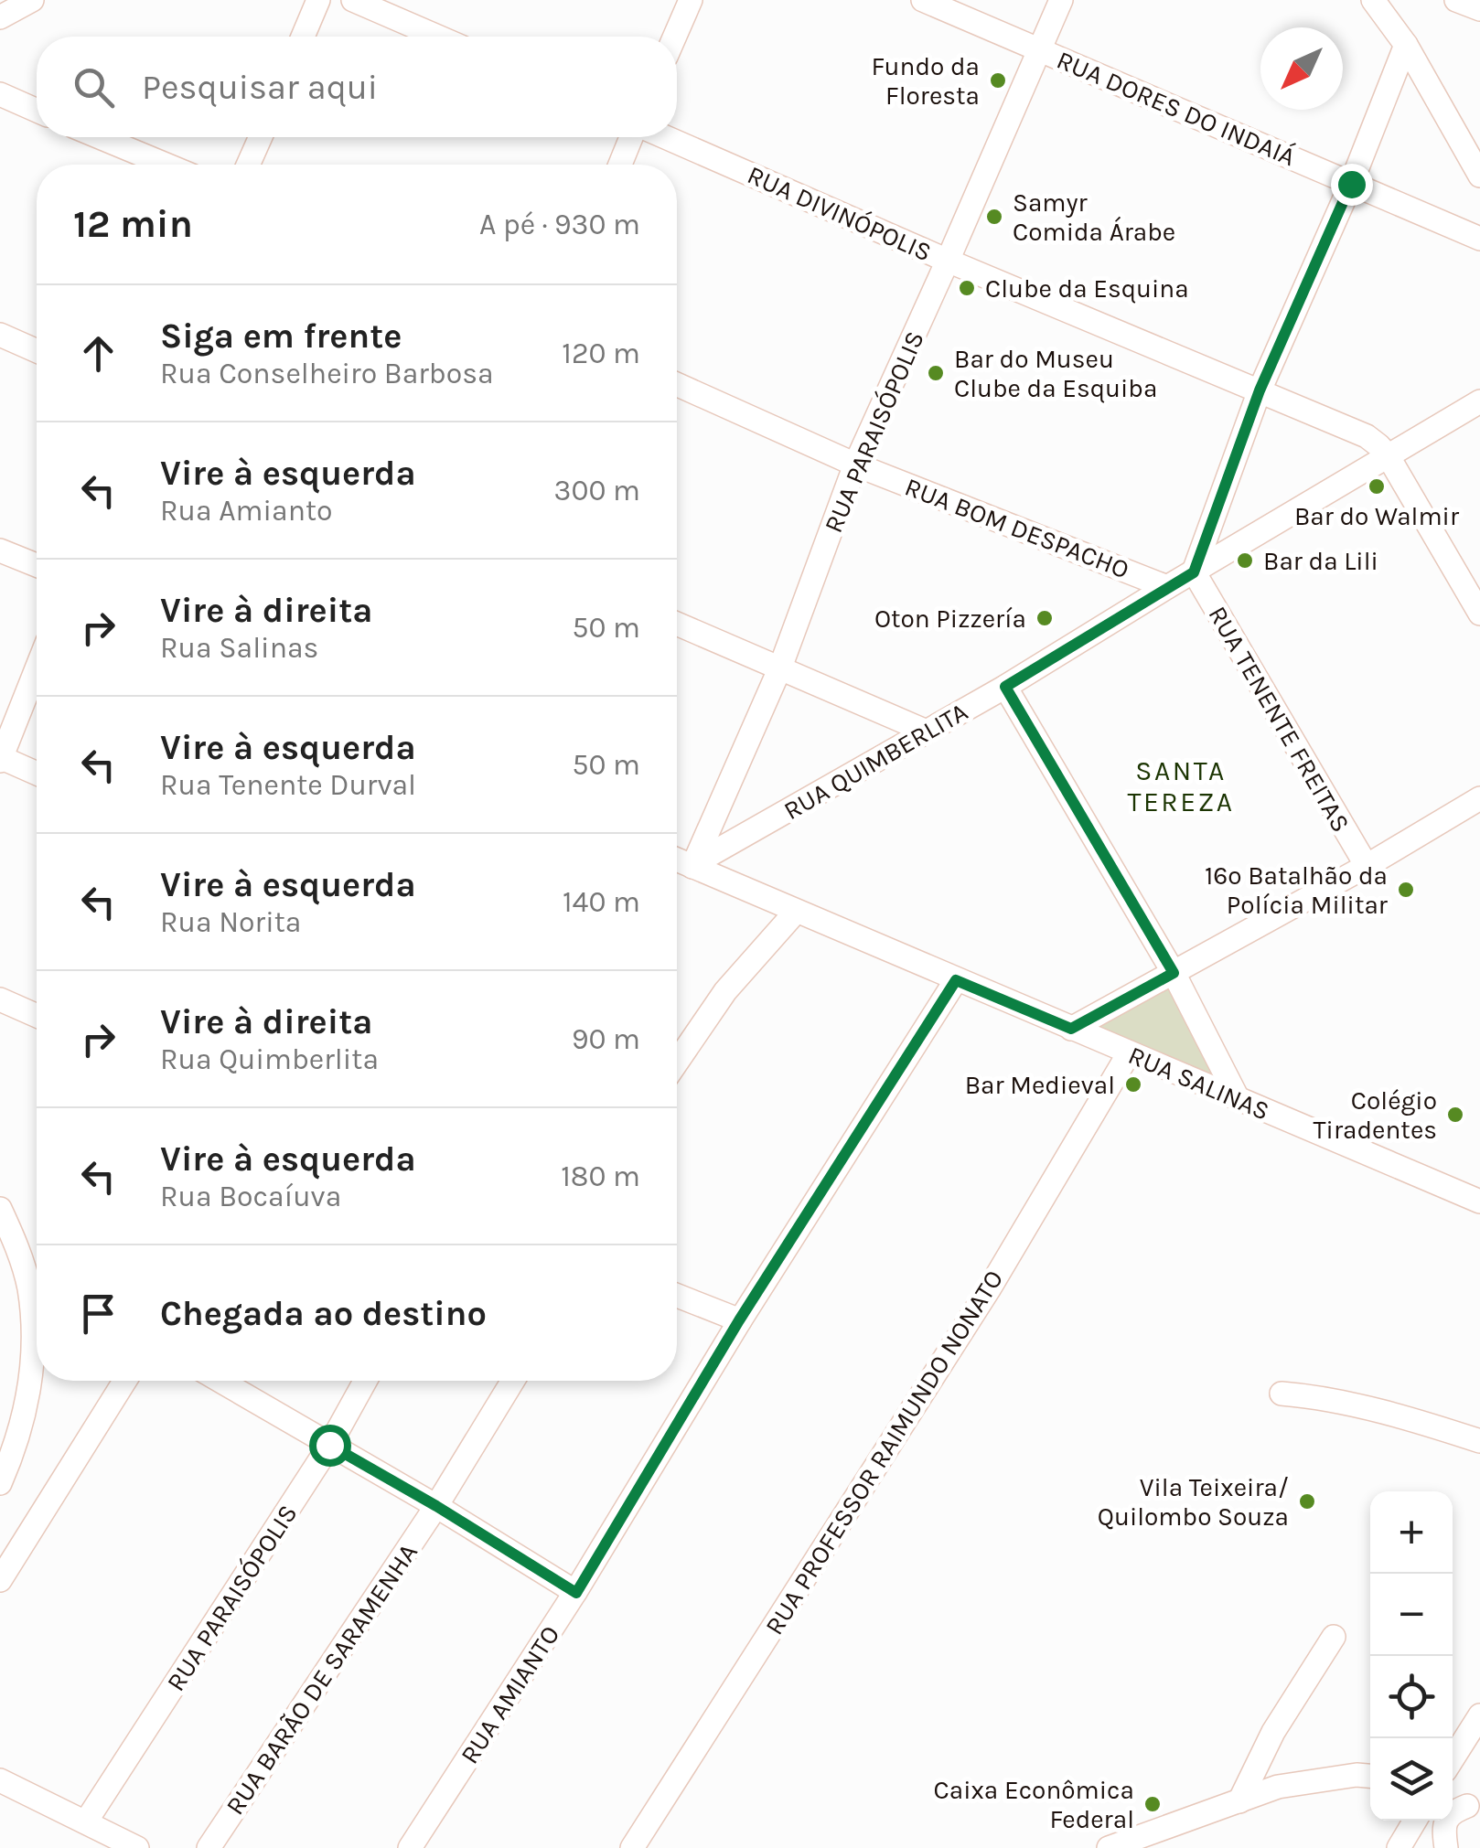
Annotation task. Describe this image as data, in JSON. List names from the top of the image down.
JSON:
{
  "streets": {
    "street": [
      "RUA DORES DO INDAIÁ",
      "RUA DIVINÓPOLIS",
      "RUA PARAISÓPOLIS",
      "RUA BOM DESPACHO",
      "RUA TENENTE FREITAS",
      "RUA QUIMBERLITA",
      "RUA SALINAS",
      "RUA PROFESSOR RAIMUNDO NONATO",
      "RUA BARÃO DE SARAMENHA",
      "RUA AMIANTO"
    ]
  },
  "crossings": [
    ["RUA DORES DO INDAIÁ", "RUA PARAISÓPOLIS"],
    ["RUA DIVINÓPOLIS", "RUA PARAISÓPOLIS"],
    ["RUA DIVINÓPOLIS", "RUA QUIMBERLITA"],
    ["RUA PARAISÓPOLIS", "RUA BOM DESPACHO"],
    ["RUA PARAISÓPOLIS", "RUA QUIMBERLITA"],
    ["RUA PARAISÓPOLIS", "RUA SALINAS"],
    ["RUA BOM DESPACHO", "RUA QUIMBERLITA"],
    ["RUA TENENTE FREITAS", "RUA QUIMBERLITA"],
    ["RUA QUIMBERLITA", "RUA SALINAS"],
    ["RUA SALINAS", "RUA PROFESSOR RAIMUNDO NONATO"],
    ["RUA SALINAS", "RUA AMIANTO"]
  ],
  "districts": ["SANTA TEREZA"],
  "places": [
    "Fundo da Floresta",
    "Samyr Comida Árabe",
    "Clube da Esquina",
    "Bar do Museu Clube da Esquiba",
    "Bar do Walmir",
    "Bar da Lili",
    "Oton Pizzería",
    "16º Batalhão da Polícia Militar",
    "Bar Medieval",
    "Colégio Tiradentes",
    "Vila Teixeira/ Quilombo Souza",
    "Caixa Econômica Federal"
  ],
  "north": "bottom left",
  "page": {
    "search": "Pesquisar aqui",
    "heading": ["12 min", "A pé · 930 m"],
    "list": [
      ["Siga em frente", "Rua Conselheiro Barbosa", "120 m"],
      ["Vire à esquerda", "Rua Amianto", "300 m"],
      ["Vire à direita", "Rua Salinas", "50 m"],
      ["Vire à esquerda", "Rua Tenente Durval", "50 m"],
      ["Vire à esquerda", "Rua Norita", "140 m"],
      ["Vire à direita", "Rua Quimberlita", "90 m"],
      ["Vire à esquerda", "Rua Bocaíuva", "180 m"],
      "Chegada ao destino"
    ],
    "map_buttons": ["+", "−"]
  }
}
